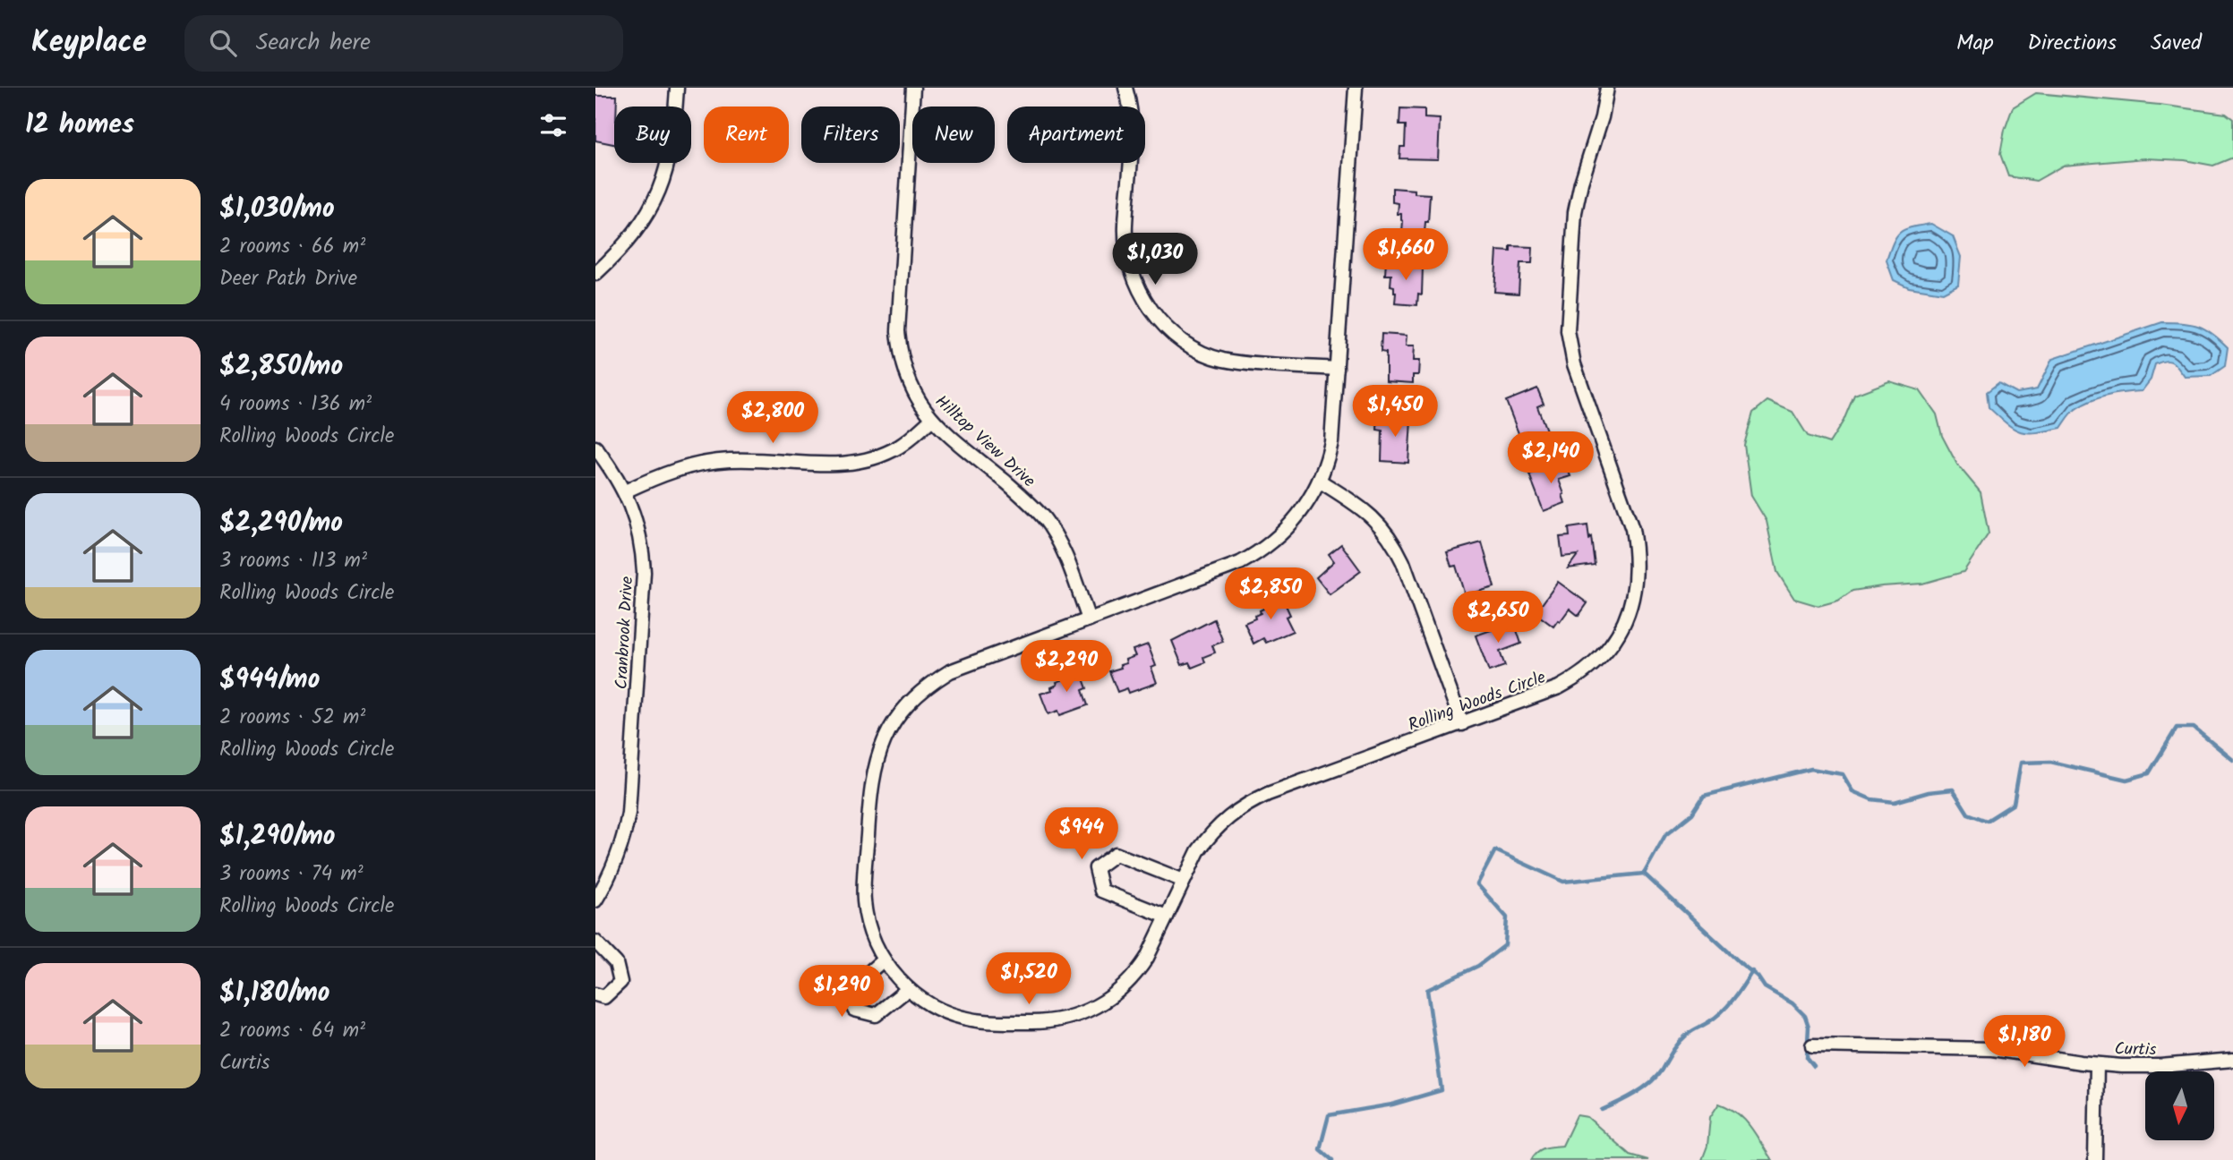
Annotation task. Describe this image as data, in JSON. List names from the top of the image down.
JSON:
{
  "streets": {
    "street": [
      "Hilltop View Drive",
      "Cranbrook Drive",
      "Rolling Woods Circle",
      "Curtis"
    ]
  },
  "crossings": [
    ["Hilltop View Drive", "Rolling Woods Circle"]
  ],
  "north": "bottom",
  "page": {
    "header": "Keyplace",
    "search": "Search here",
    "nav": ["Map", "Directions", "Saved"],
    "heading": "12 homes",
    "chip": [
      "Buy",
      "Rent",
      "Filters",
      "New",
      "Apartment"
    ],
    "list": [
      {
        "name": "$1,030/mo",
        "note": "2 rooms · 66 m² · Deer Path Drive"
      },
      {
        "name": "$2,850/mo",
        "note": "4 rooms · 136 m² · Rolling Woods Circle"
      },
      {
        "name": "$2,290/mo",
        "note": "3 rooms · 113 m² · Rolling Woods Circle"
      },
      {
        "name": "$944/mo",
        "note": "2 rooms · 52 m² · Rolling Woods Circle"
      },
      {
        "name": "$1,290/mo",
        "note": "3 rooms · 74 m² · Rolling Woods Circle"
      },
      {
        "name": "$1,180/mo",
        "note": "2 rooms · 64 m² · Curtis"
      }
    ],
    "price": [
      "$1,660",
      "$1,030",
      "$1,450",
      "$2,800",
      "$2,140",
      "$2,850",
      "$2,650",
      "$2,290",
      "$944",
      "$1,520",
      "$1,290",
      "$1,180"
    ]
  }
}
